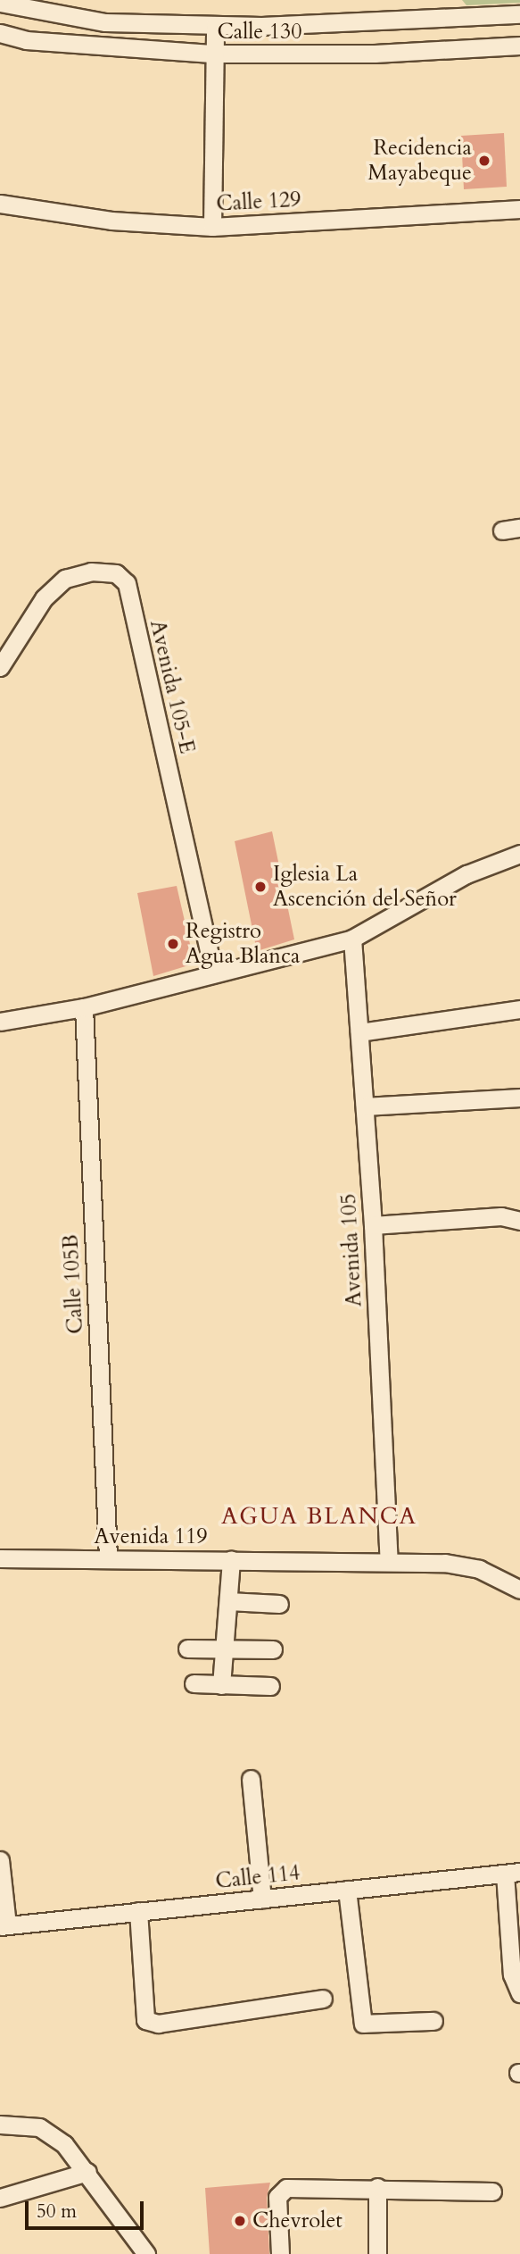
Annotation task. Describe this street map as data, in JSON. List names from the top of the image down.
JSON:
{
  "streets": {
    "street": [
      "Calle 130",
      "Calle 129",
      "Avenida 105-E",
      "Avenida 105",
      "Calle 105B",
      "Avenida 119",
      "Calle 114"
    ]
  },
  "crossings": [
    ["Avenida 105", "Avenida 119"],
    ["Calle 105B", "Avenida 119"]
  ],
  "districts": ["AGUA BLANCA"],
  "places": [
    "Recidencia Mayabeque",
    "Iglesia La Ascención del Señor",
    "Registro Agua Blanca",
    "Chevrolet"
  ],
  "scale_bar": "50 m"
}
